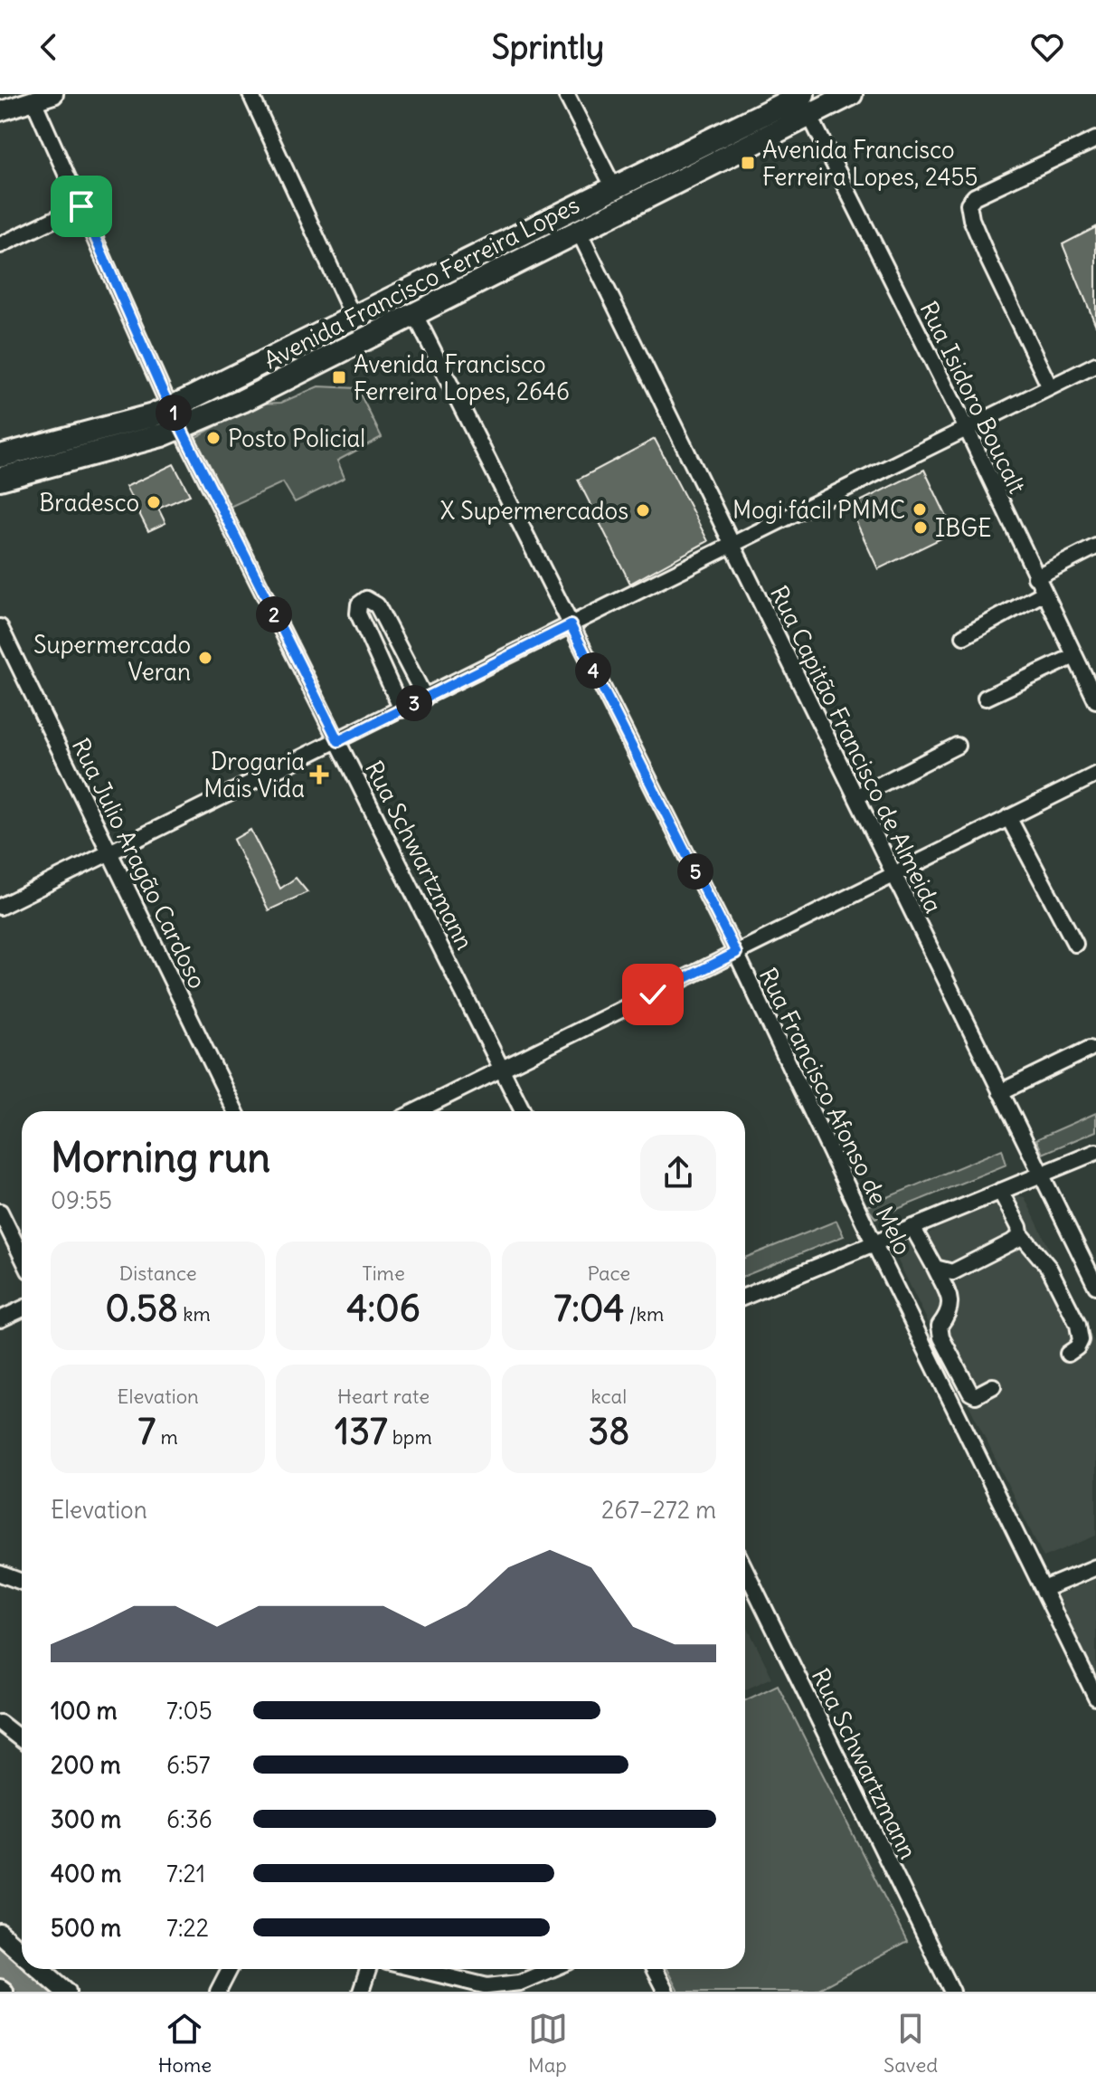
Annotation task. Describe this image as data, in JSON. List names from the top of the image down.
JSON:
{
  "streets": {
    "highway": ["Avenida Francisco Ferreira Lopes"],
    "street": [
      "Rua Isidoro Boucalt",
      "Rua Capitão Francisco de Almeida",
      "Rua Schwartzmann",
      "Rua Julio Aragão Cardoso",
      "Rua Francisco Afonso de Melo"
    ]
  },
  "crossings": [
    ["Avenida Francisco Ferreira Lopes", "Rua Isidoro Boucalt"],
    ["Avenida Francisco Ferreira Lopes", "Rua Capitão Francisco de Almeida"],
    ["Avenida Francisco Ferreira Lopes", "Rua Schwartzmann"],
    ["Avenida Francisco Ferreira Lopes", "Rua Francisco Afonso de Melo"]
  ],
  "places": {
    "transit": ["Avenida Francisco Ferreira Lopes, 2455", "Avenida Francisco Ferreira Lopes, 2646"],
    "other": [
      "Posto Policial",
      "Bradesco",
      "Mogi fácil PMMC",
      "X Supermercados",
      "IBGE",
      "Supermercado Veran"
    ],
    "health": ["Drogaria Mais Vida"]
  },
  "page": {
    "header": "Sprintly",
    "pins": [
      "1",
      "2",
      "4",
      "3",
      "5"
    ],
    "heading": ["Morning run", "09:55"],
    "stats": [
      ["Distance", "0.58 km"],
      ["Time", "4:06"],
      ["Pace", "7:04 /km"],
      ["Elevation", "7 m"],
      ["Heart rate", "137 bpm"],
      ["kcal", "38"]
    ],
    "chart": ["Elevation", "267–272 m"],
    "list": [
      {
        "name": "100 m",
        "note": "7:05"
      },
      {
        "name": "200 m",
        "note": "6:57"
      },
      {
        "name": "300 m",
        "note": "6:36"
      },
      {
        "name": "400 m",
        "note": "7:21"
      },
      {
        "name": "500 m",
        "note": "7:22"
      }
    ],
    "tabs": ["Home", "Map", "Saved"]
  }
}
